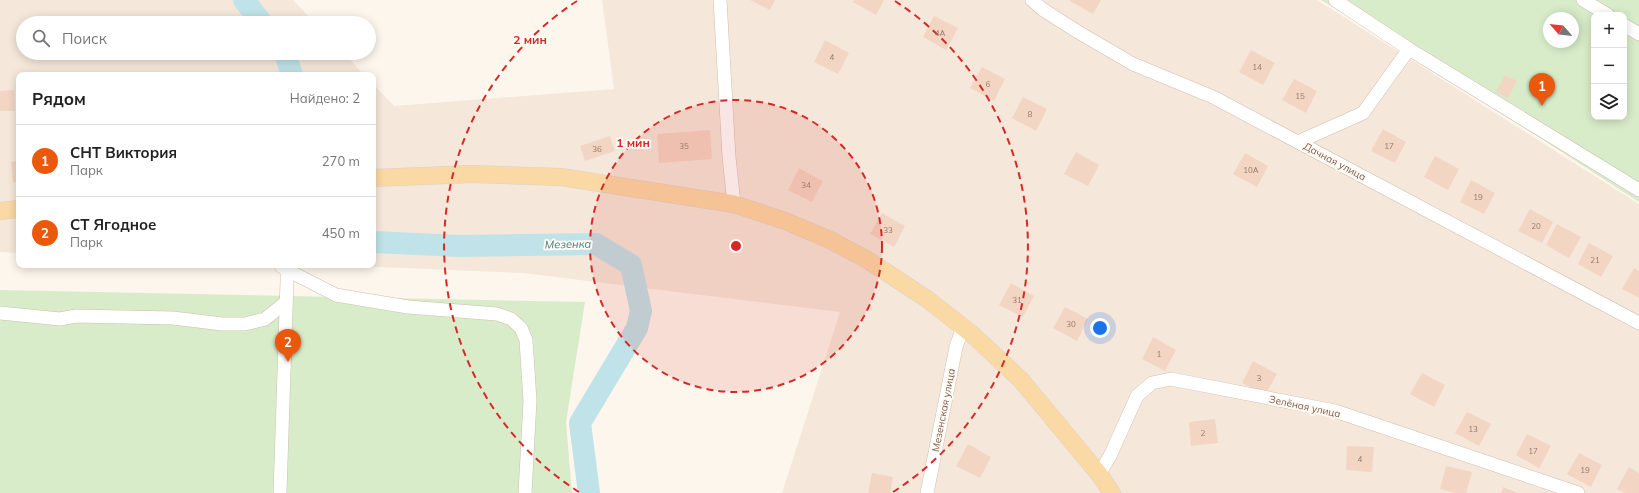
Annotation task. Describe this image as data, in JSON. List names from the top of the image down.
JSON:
{
  "streets": {
    "street": ["Дачная улица", "Зелёная улица", "Мезенская улица"]
  },
  "water": ["Мезенка"],
  "house_numbers": [
    "4А",
    "4",
    "14",
    "6",
    "15",
    "8",
    "35",
    "17",
    "36",
    "10А",
    "34",
    "19",
    "20",
    "33",
    "21",
    "31",
    "30",
    "1",
    "3",
    "13",
    "2",
    "17",
    "4",
    "19"
  ],
  "north": "top left",
  "page": {
    "map_buttons": ["+", "−"],
    "search": "Поиск",
    "heading": ["Рядом", "Найдено: 2"],
    "pins": ["1", "2"],
    "list": [
      {
        "mark": "1",
        "name": "СНТ Виктория",
        "note": "Парк",
        "value": "270 m"
      },
      {
        "mark": "2",
        "name": "СТ Ягодное",
        "note": "Парк",
        "value": "450 m"
      }
    ]
  },
  "rings": ["2 мин", "1 мин"]
}
